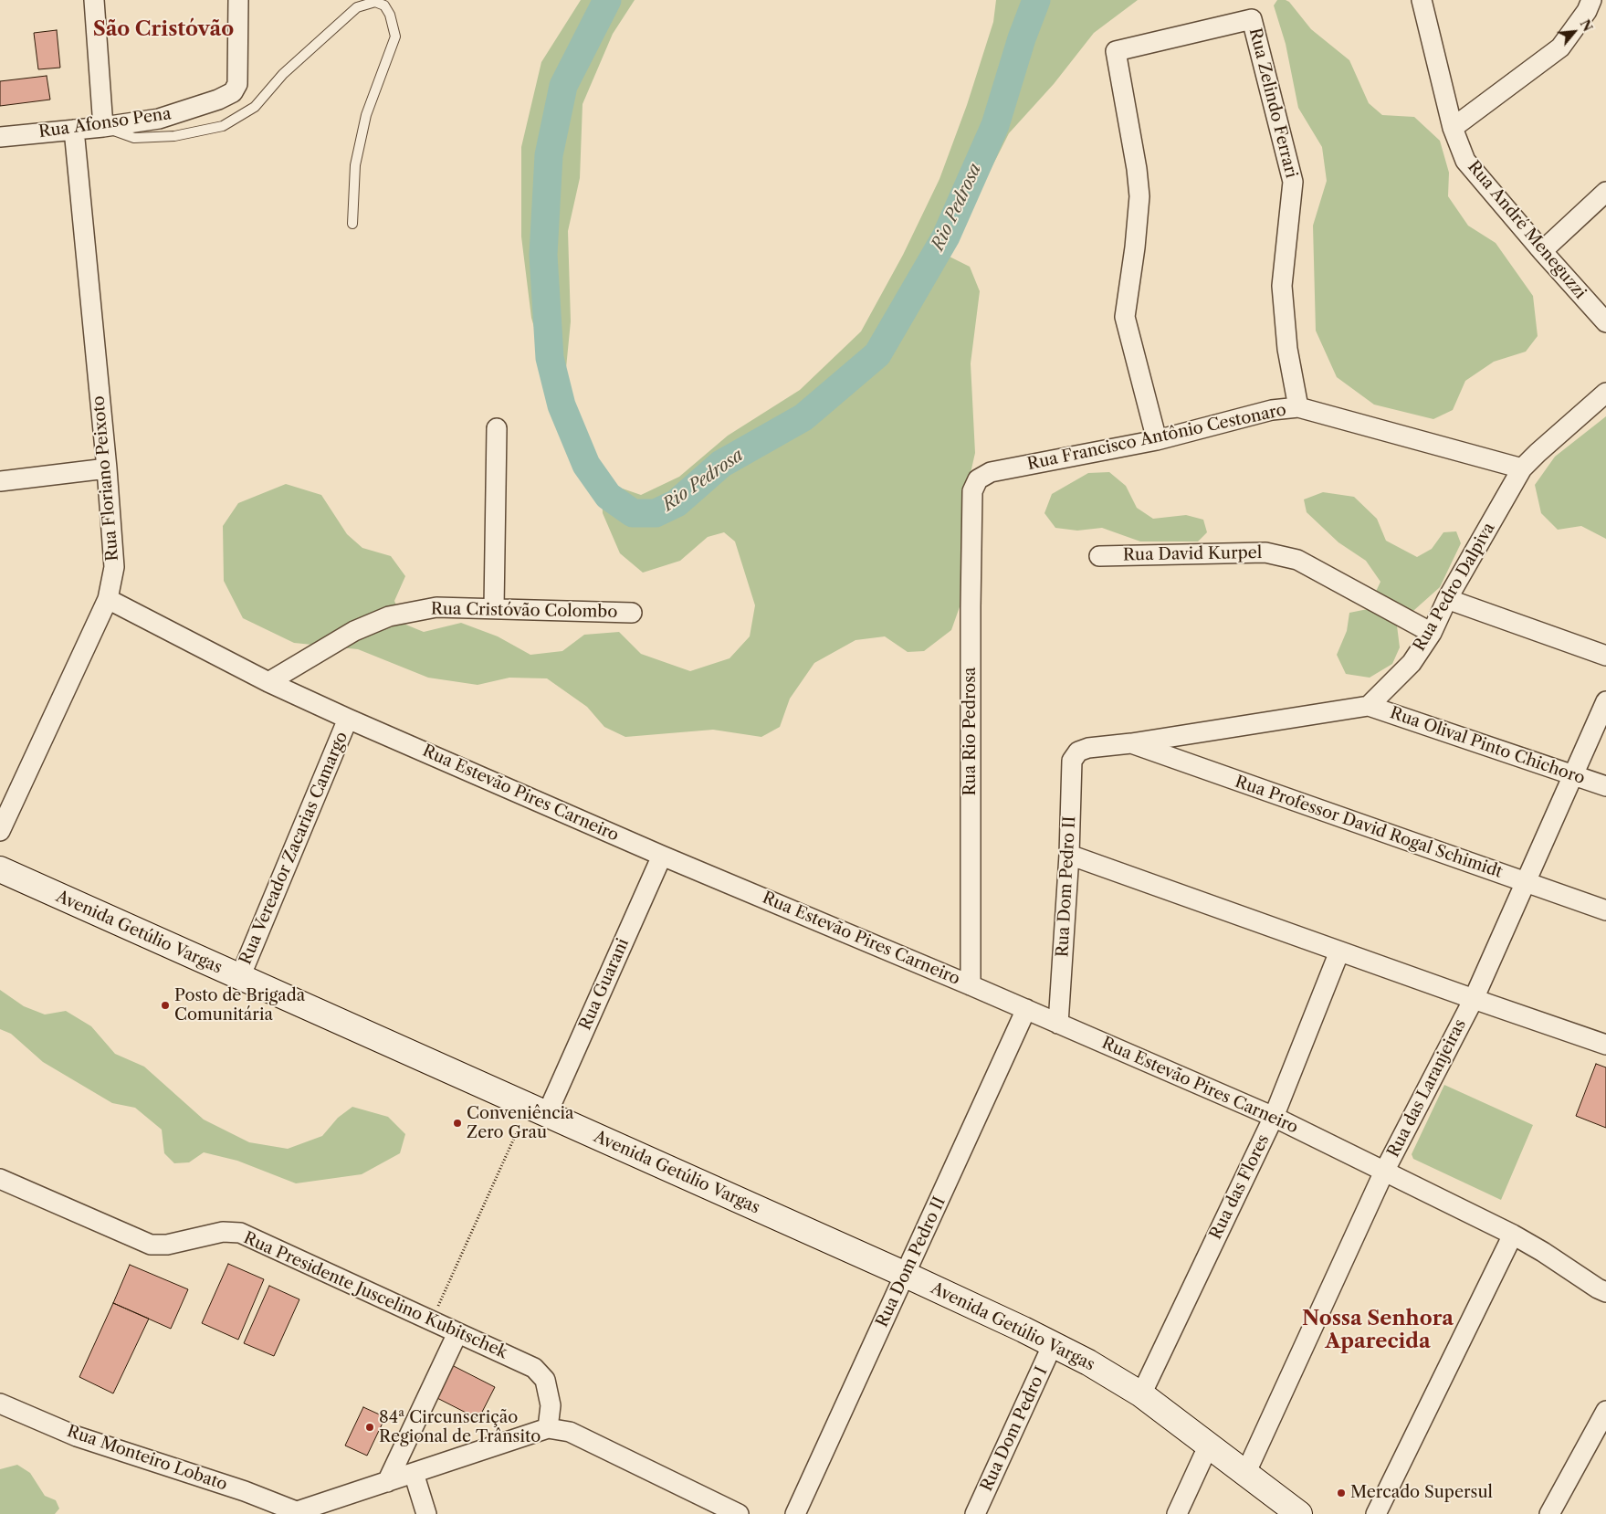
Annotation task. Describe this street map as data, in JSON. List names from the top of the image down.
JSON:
{
  "streets": {
    "street": [
      "Rua Zelindo Ferrari",
      "Rua Afonso Pena",
      "Rua André Meneguzzi",
      "Rua Francisco Antônio Cestonaro",
      "Rua Floriano Peixoto",
      "Rua David Kurpel",
      "Rua Pedro Dalpiva",
      "Rua Cristóvão Colombo",
      "Rua Rio Pedrosa",
      "Rua Olival Pinto Chichoro",
      "Rua Estevão Pires Carneiro",
      "Rua Professor David Rogal Schimidt",
      "Rua Vereador Zacarias Camargo",
      "Rua Dom Pedro II",
      "Avenida Getúlio Vargas",
      "Rua Guarani",
      "Rua das Laranjeiras",
      "Rua das Flores",
      "Rua Presidente Juscelino Kubitschek",
      "Rua Dom Pedro I",
      "Rua Monteiro Lobato"
    ]
  },
  "crossings": [
    ["Rua Zelindo Ferrari", "Rua Francisco Antônio Cestonaro"],
    ["Rua Afonso Pena", "Rua Floriano Peixoto"],
    ["Rua Francisco Antônio Cestonaro", "Rua Pedro Dalpiva"],
    ["Rua Francisco Antônio Cestonaro", "Rua Rio Pedrosa"],
    ["Rua Floriano Peixoto", "Rua Estevão Pires Carneiro"],
    ["Rua David Kurpel", "Rua Pedro Dalpiva"],
    ["Rua Pedro Dalpiva", "Rua Olival Pinto Chichoro"],
    ["Rua Cristóvão Colombo", "Rua Estevão Pires Carneiro"],
    ["Rua Rio Pedrosa", "Rua Estevão Pires Carneiro"],
    ["Rua Olival Pinto Chichoro", "Rua das Laranjeiras"],
    ["Rua Estevão Pires Carneiro", "Rua Vereador Zacarias Camargo"],
    ["Rua Estevão Pires Carneiro", "Rua Dom Pedro II"],
    ["Rua Estevão Pires Carneiro", "Rua Guarani"],
    ["Rua Estevão Pires Carneiro", "Rua das Laranjeiras"],
    ["Rua Estevão Pires Carneiro", "Rua das Flores"],
    ["Rua Professor David Rogal Schimidt", "Rua Dom Pedro II"],
    ["Rua Professor David Rogal Schimidt", "Rua das Laranjeiras"],
    ["Rua Vereador Zacarias Camargo", "Avenida Getúlio Vargas"],
    ["Rua Dom Pedro II", "Avenida Getúlio Vargas"],
    ["Avenida Getúlio Vargas", "Rua Guarani"],
    ["Avenida Getúlio Vargas", "Rua das Laranjeiras"],
    ["Avenida Getúlio Vargas", "Rua das Flores"],
    ["Avenida Getúlio Vargas", "Rua Dom Pedro I"]
  ],
  "districts": ["São Cristóvão", "Nossa Senhora Aparecida"],
  "water": ["Rio Pedrosa"],
  "places": [
    "Posto de Brigada Comunitária",
    "Conveniência Zero Grau",
    "84ª Circunscrição Regional de Trânsito",
    "Mercado Supersul"
  ],
  "north": "top right"
}
